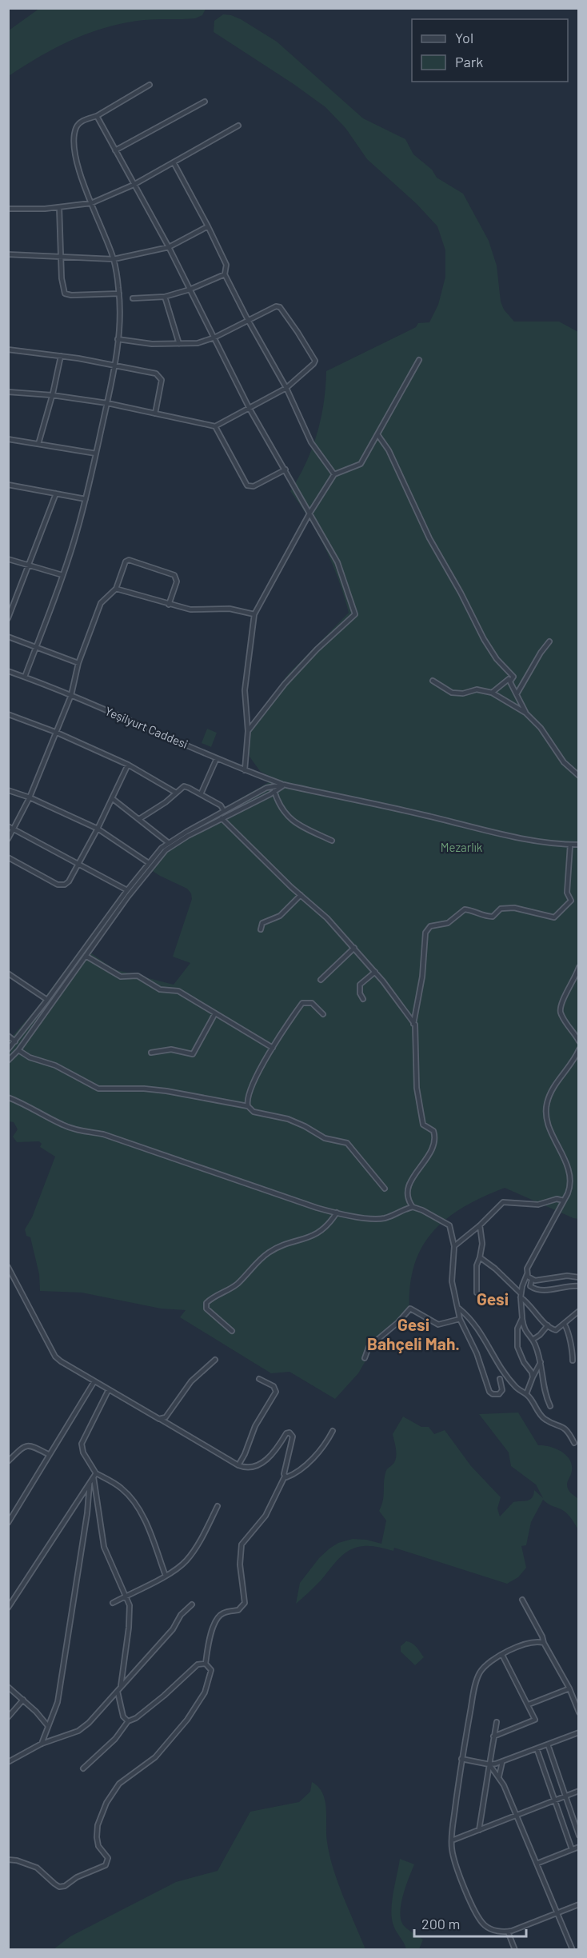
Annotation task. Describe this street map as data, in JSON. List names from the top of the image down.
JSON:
{
  "streets": {
    "street": ["Yeşilyurt Caddesi"]
  },
  "districts": ["Gesi", "Gesi Bahçeli Mah."],
  "parks": ["Mezarlık"],
  "legend": ["Yol", "Park"],
  "scale_bar": "200 m"
}
